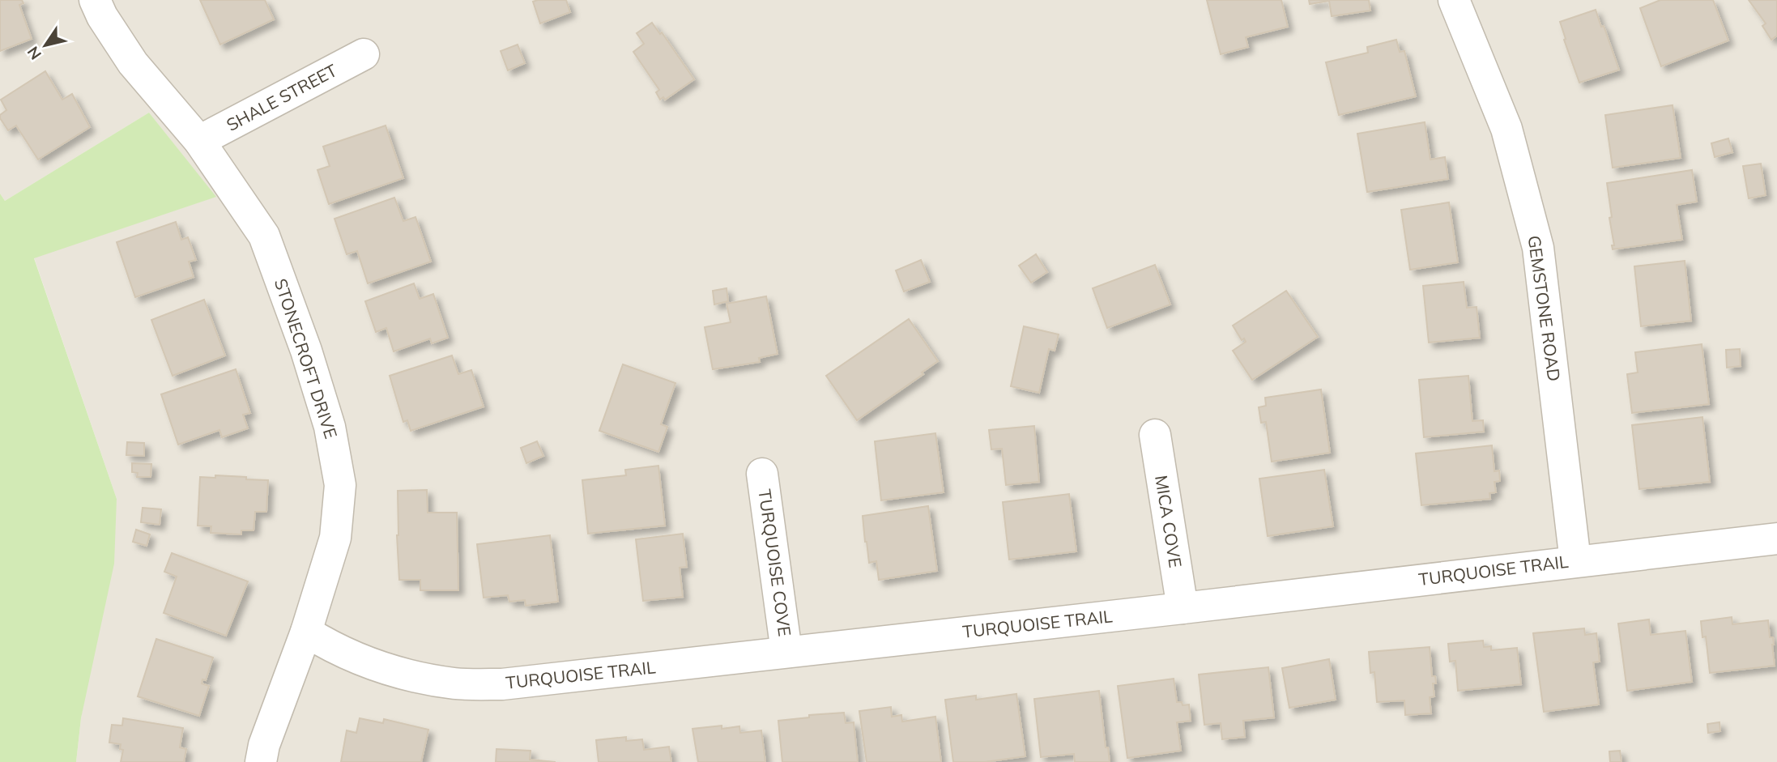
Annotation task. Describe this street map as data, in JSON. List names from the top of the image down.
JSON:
{
  "streets": {
    "street": [
      "SHALE STREET",
      "GEMSTONE ROAD",
      "STONECROFT DRIVE",
      "MICA COVE",
      "TURQUOISE COVE",
      "TURQUOISE TRAIL"
    ]
  },
  "crossings": [
    ["SHALE STREET", "STONECROFT DRIVE"],
    ["GEMSTONE ROAD", "TURQUOISE TRAIL"],
    ["STONECROFT DRIVE", "TURQUOISE TRAIL"],
    ["MICA COVE", "TURQUOISE TRAIL"],
    ["TURQUOISE COVE", "TURQUOISE TRAIL"]
  ],
  "north": "bottom left"
}
